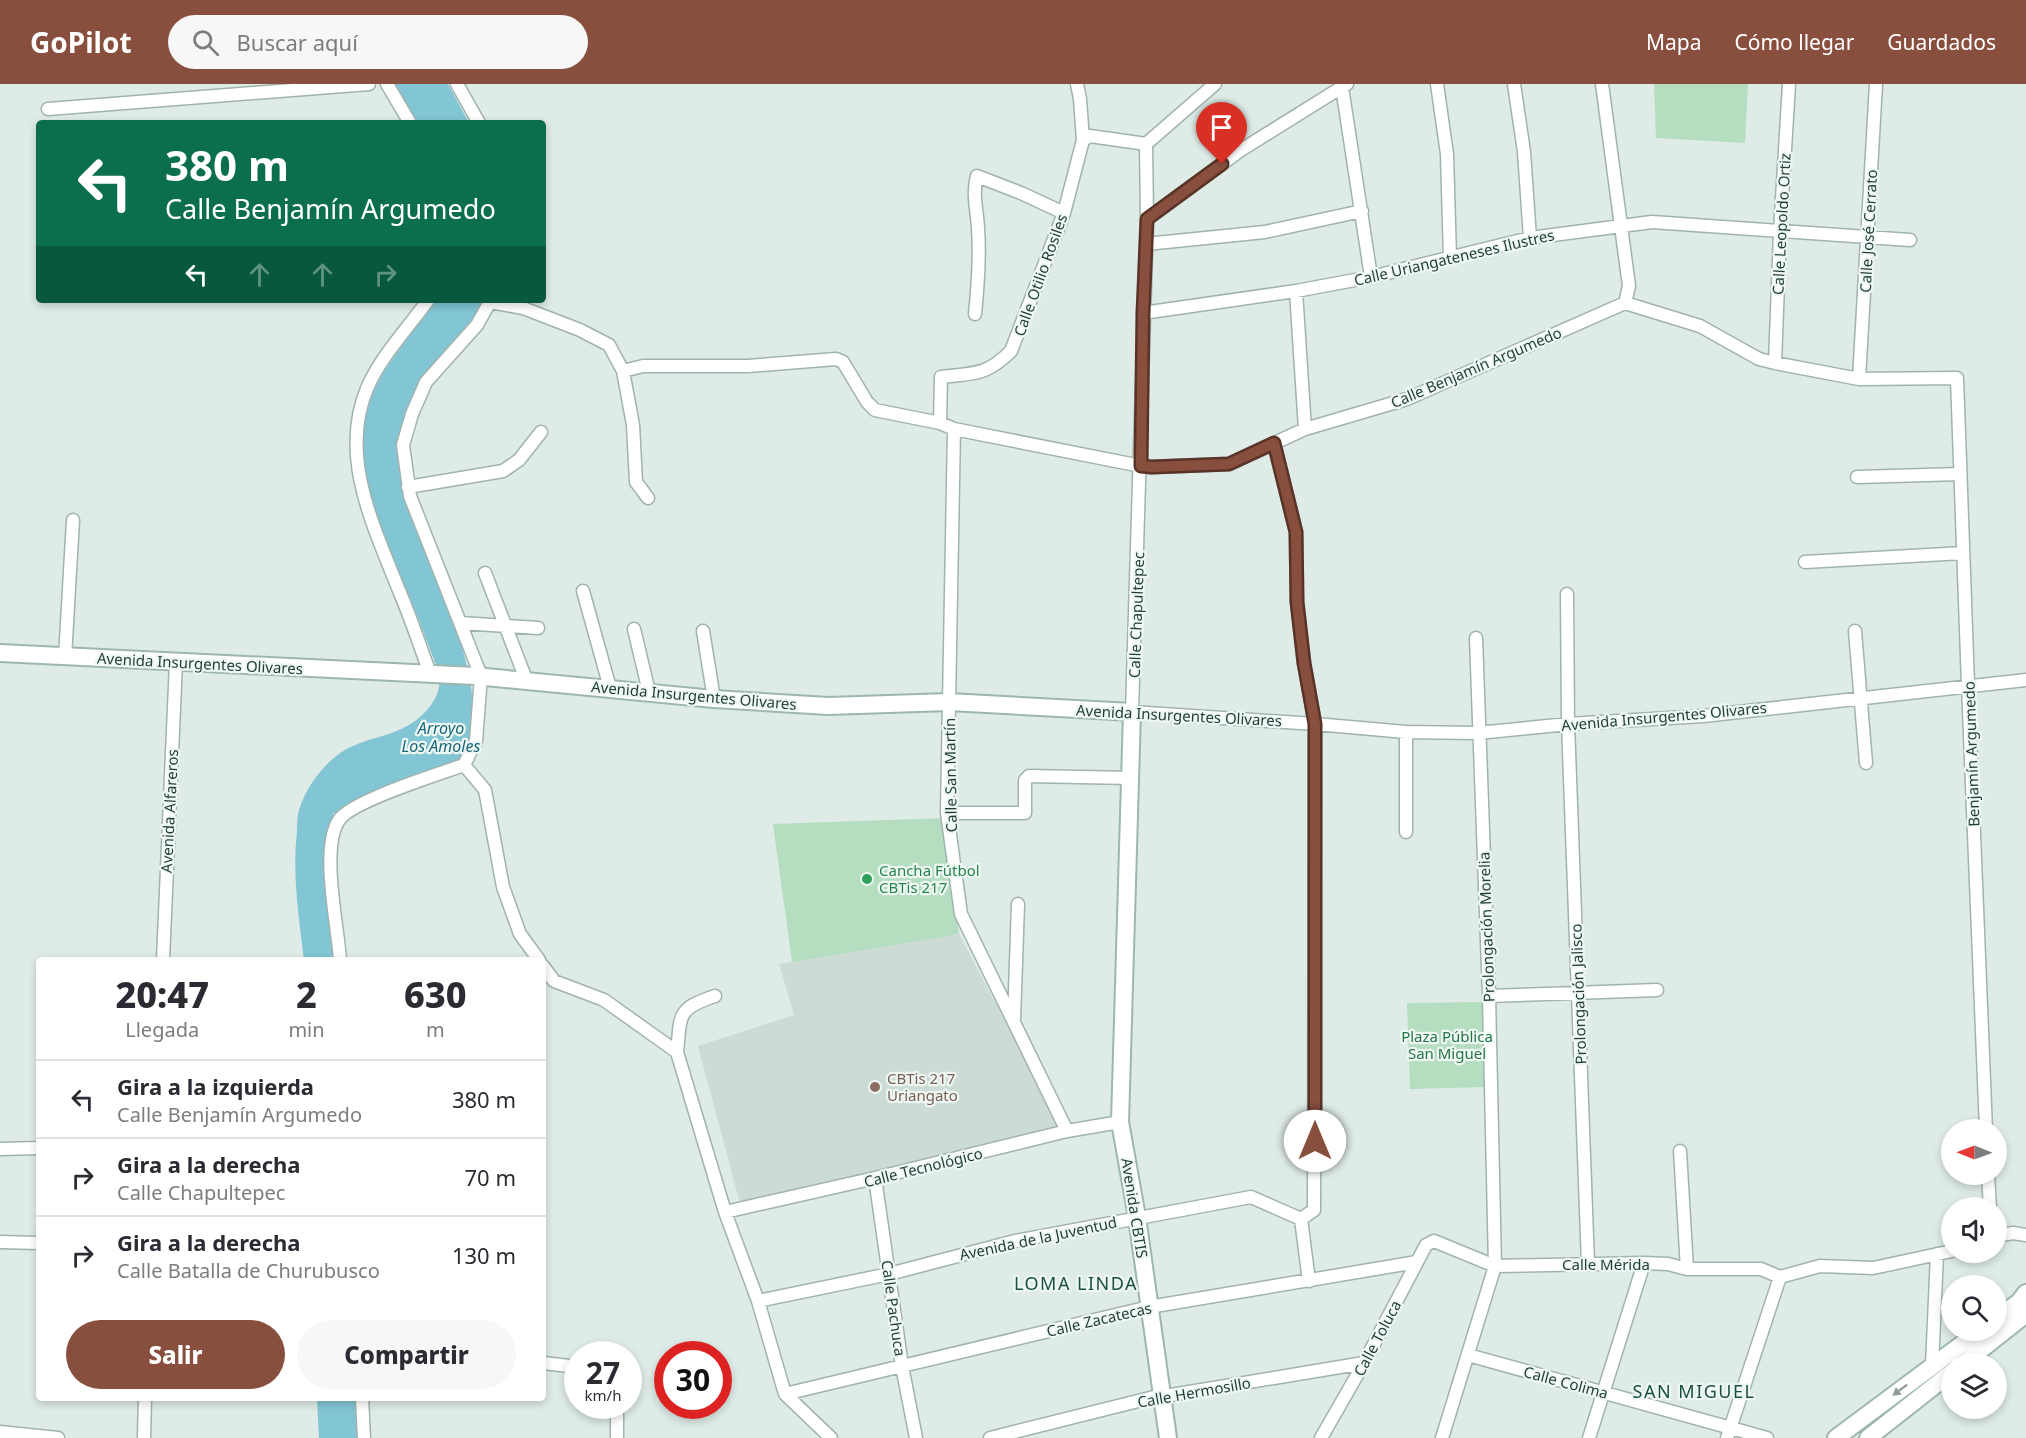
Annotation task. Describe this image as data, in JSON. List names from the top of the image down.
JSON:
{
  "streets": {
    "street": [
      "Calle Leopoldo Ortiz",
      "Calle José Cerrato",
      "Calle Uriangateneses Ilustres",
      "Calle Otilio Rosiles",
      "Calle Benjamín Argumedo",
      "Calle Chapultepec",
      "Avenida Insurgentes Olivares",
      "Benjamín Argumedo",
      "Calle San Martín",
      "Avenida Alfareros",
      "Prolongación Morelia",
      "Prolongación Jalisco",
      "Calle Tecnológico",
      "Avenida CBTIS",
      "Avenida de la Juventud",
      "Calle Mérida",
      "Calle Pachuca",
      "Calle Zacatecas",
      "Calle Toluca",
      "Calle Colima",
      "Calle Hermosillo"
    ]
  },
  "crossings": [
    ["Calle Leopoldo Ortiz", "Calle Uriangateneses Ilustres"],
    ["Calle José Cerrato", "Calle Uriangateneses Ilustres"],
    ["Calle José Cerrato", "Benjamín Argumedo"],
    ["Calle Uriangateneses Ilustres", "Calle Chapultepec"],
    ["Calle Otilio Rosiles", "Calle Benjamín Argumedo"],
    ["Calle Benjamín Argumedo", "Calle Chapultepec"],
    ["Calle Benjamín Argumedo", "Calle San Martín"],
    ["Calle Chapultepec", "Avenida Insurgentes Olivares"],
    ["Calle Chapultepec", "Calle Tecnológico"],
    ["Calle Chapultepec", "Avenida CBTIS"],
    ["Avenida Insurgentes Olivares", "Benjamín Argumedo"],
    ["Avenida Insurgentes Olivares", "Calle San Martín"],
    ["Avenida Insurgentes Olivares", "Avenida Alfareros"],
    ["Avenida Insurgentes Olivares", "Prolongación Morelia"],
    ["Avenida Insurgentes Olivares", "Prolongación Jalisco"],
    ["Calle San Martín", "Calle Tecnológico"],
    ["Prolongación Morelia", "Calle Mérida"],
    ["Prolongación Morelia", "Calle Colima"],
    ["Prolongación Jalisco", "Calle Mérida"],
    ["Calle Tecnológico", "Avenida CBTIS"],
    ["Calle Tecnológico", "Calle Pachuca"],
    ["Avenida CBTIS", "Avenida de la Juventud"],
    ["Avenida CBTIS", "Calle Zacatecas"],
    ["Avenida CBTIS", "Calle Hermosillo"],
    ["Avenida de la Juventud", "Calle Pachuca"],
    ["Calle Mérida", "Calle Toluca"],
    ["Calle Pachuca", "Calle Zacatecas"],
    ["Calle Zacatecas", "Calle Toluca"],
    ["Calle Toluca", "Calle Hermosillo"]
  ],
  "districts": ["LOMA LINDA", "SAN MIGUEL"],
  "water": ["Arroyo Los Amoles"],
  "parks": ["Plaza Pública San Miguel"],
  "places": ["Cancha Fútbol CBTis 217", "CBTis 217 Uriangato"],
  "north": "left",
  "page": {
    "header": "GoPilot",
    "search": "Buscar aquí",
    "nav": ["Mapa", "Cómo llegar", "Guardados"],
    "turn": ["380 m", "Calle Benjamín Argumedo"],
    "eta": [
      "20:47",
      "Llegada",
      "2",
      "min",
      "630",
      "m"
    ],
    "list": [
      {
        "name": "Gira a la izquierda",
        "note": "Calle Benjamín Argumedo",
        "value": "380 m"
      },
      {
        "name": "Gira a la derecha",
        "note": "Calle Chapultepec",
        "value": "70 m"
      },
      {
        "name": "Gira a la derecha",
        "note": "Calle Batalla de Churubusco",
        "value": "130 m"
      }
    ],
    "buttons": ["Salir", "Compartir"],
    "speed": "27 km/h",
    "limit": "30"
  }
}
